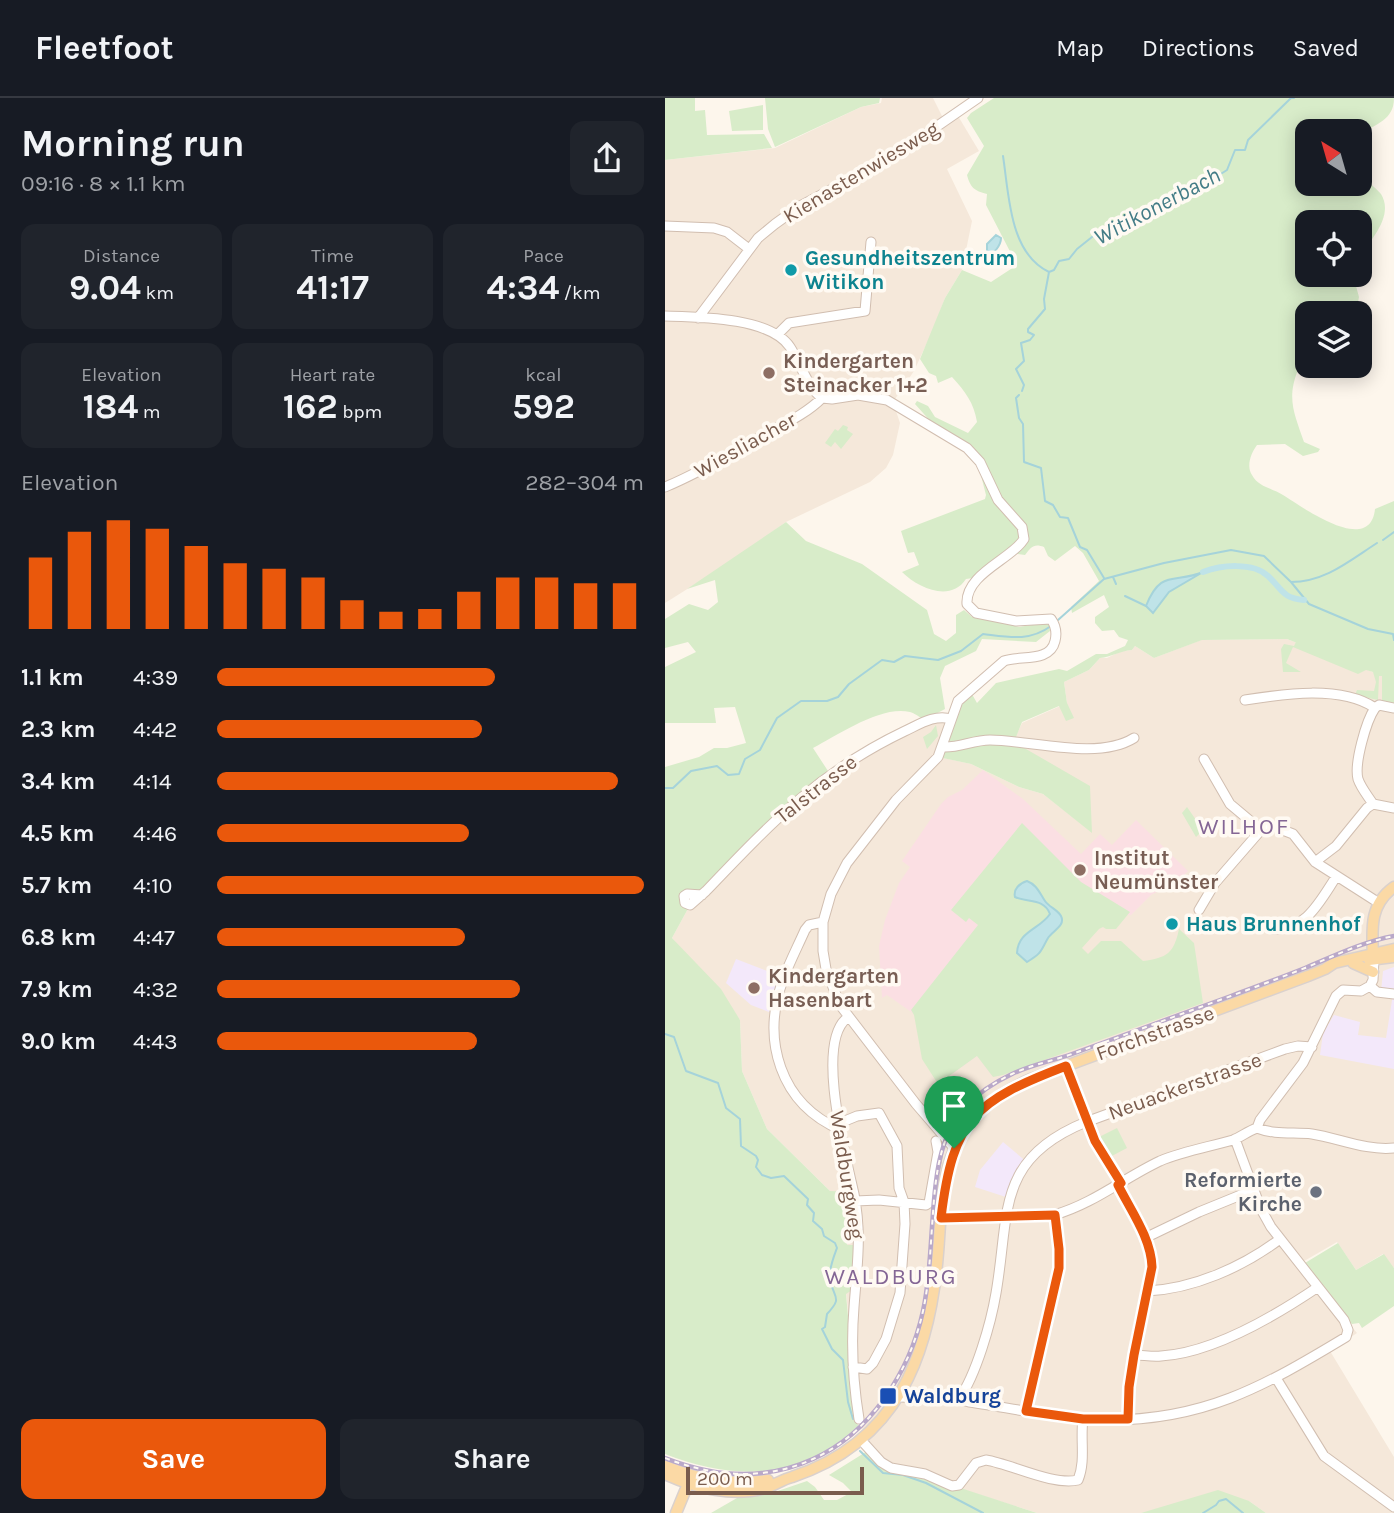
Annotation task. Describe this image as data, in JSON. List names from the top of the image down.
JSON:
{
  "streets": {
    "main road": ["Forchstrasse"],
    "street": [
      "Kienastenwiesweg",
      "Wiesliacher",
      "Talstrasse",
      "Neuackerstrasse",
      "Waldburgweg"
    ]
  },
  "districts": ["WILHOF", "WALDBURG"],
  "water": ["Witikonerbach"],
  "places": {
    "other": [
      "Gesundheitszentrum Witikon",
      "Kindergarten Steinacker 1+2",
      "Institut Neumünster",
      "Haus Brunnenhof",
      "Kindergarten Hasenbart",
      "Reformierte Kirche"
    ],
    "transit": ["Waldburg"]
  },
  "scale_bar": "200 m",
  "north": "top left",
  "page": {
    "header": "Fleetfoot",
    "nav": ["Map", "Directions", "Saved"],
    "heading": ["Morning run", "09:16 · 8 × 1.1 km"],
    "stats": [
      ["Distance", "9.04 km"],
      ["Time", "41:17"],
      ["Pace", "4:34 /km"],
      ["Elevation", "184 m"],
      ["Heart rate", "162 bpm"],
      ["kcal", "592"]
    ],
    "chart": ["Elevation", "282–304 m"],
    "list": [
      {
        "name": "1.1 km",
        "note": "4:39"
      },
      {
        "name": "2.3 km",
        "note": "4:42"
      },
      {
        "name": "3.4 km",
        "note": "4:14"
      },
      {
        "name": "4.5 km",
        "note": "4:46"
      },
      {
        "name": "5.7 km",
        "note": "4:10"
      },
      {
        "name": "6.8 km",
        "note": "4:47"
      },
      {
        "name": "7.9 km",
        "note": "4:32"
      },
      {
        "name": "9.0 km",
        "note": "4:43"
      }
    ],
    "buttons": ["Save", "Share"],
    "scale": "200 m"
  }
}
